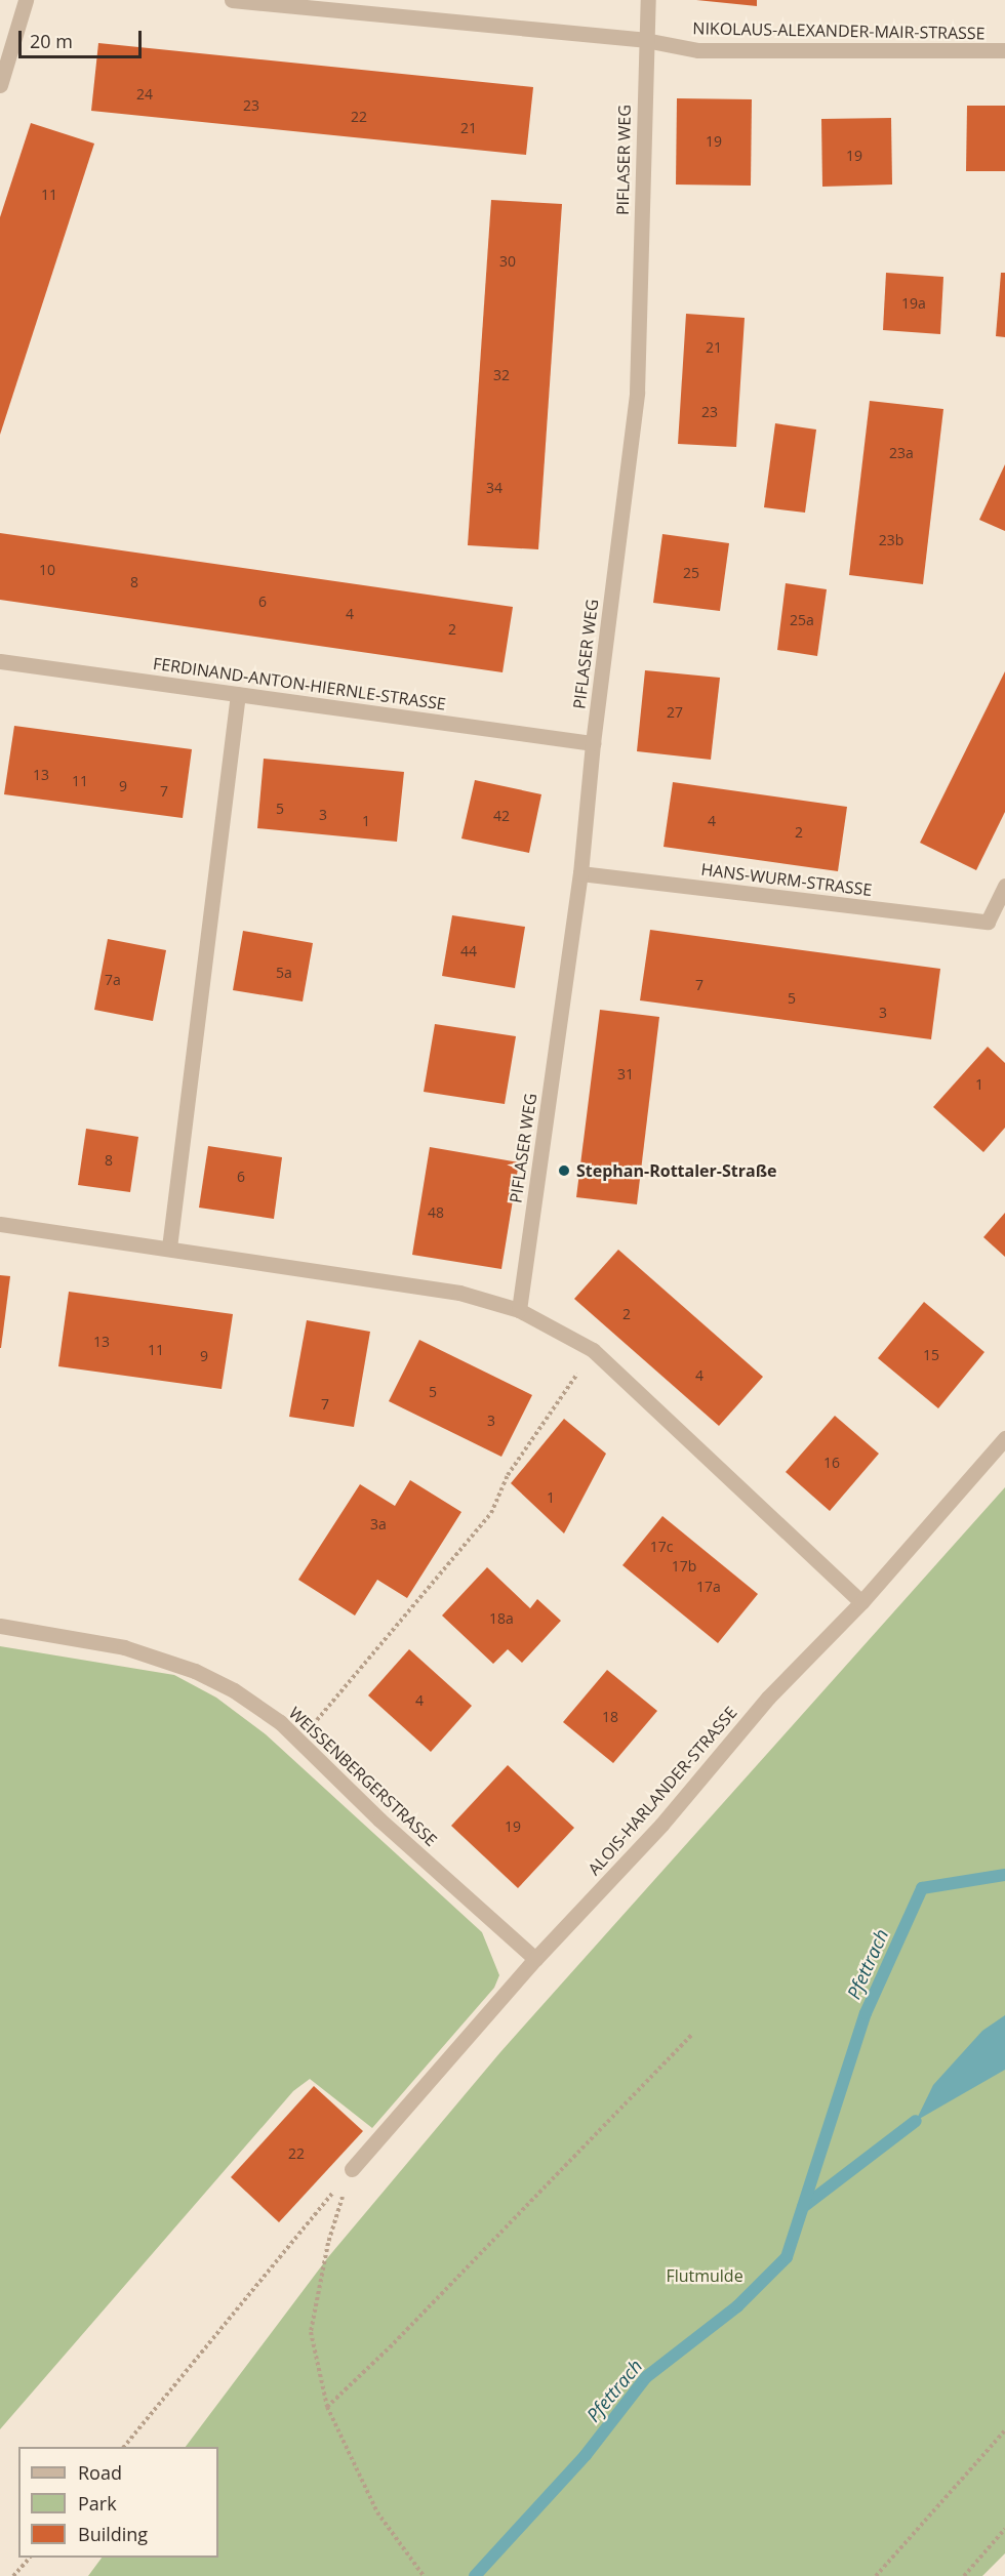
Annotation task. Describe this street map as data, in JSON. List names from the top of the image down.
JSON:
{
  "streets": {
    "street": [
      "NIKOLAUS-ALEXANDER-MAIR-STRASSE",
      "PIFLASER WEG",
      "FERDINAND-ANTON-HIERNLE-STRASSE",
      "HANS-WURM-STRASSE",
      "WEISSENBERGERSTRASSE",
      "ALOIS-HARLANDER-STRASSE"
    ]
  },
  "crossings": [
    ["NIKOLAUS-ALEXANDER-MAIR-STRASSE", "PIFLASER WEG"],
    ["PIFLASER WEG", "FERDINAND-ANTON-HIERNLE-STRASSE"],
    ["PIFLASER WEG", "HANS-WURM-STRASSE"],
    ["WEISSENBERGERSTRASSE", "ALOIS-HARLANDER-STRASSE"]
  ],
  "water": ["Pfettrach"],
  "parks": ["Flutmulde"],
  "places": ["Stephan-Rottaler-Straße"],
  "house_numbers": [
    "24",
    "23",
    "22",
    "21",
    "19",
    "19",
    "11",
    "30",
    "19a",
    "21",
    "32",
    "23",
    "23a",
    "34",
    "23b",
    "10",
    "25",
    "8",
    "6",
    "4",
    "25a",
    "2",
    "27",
    "13",
    "11",
    "9",
    "7",
    "5",
    "3",
    "42",
    "1",
    "4",
    "2",
    "44",
    "5a",
    "7a",
    "7",
    "5",
    "3",
    "31",
    "1",
    "8",
    "6",
    "48",
    "2",
    "13",
    "11",
    "15",
    "9",
    "4",
    "5",
    "7",
    "3",
    "16",
    "1",
    "3a",
    "17c",
    "17b",
    "17a",
    "18a",
    "4",
    "18",
    "19",
    "22"
  ],
  "legend": ["Road", "Park", "Building"],
  "scale_bar": "20 m"
}
